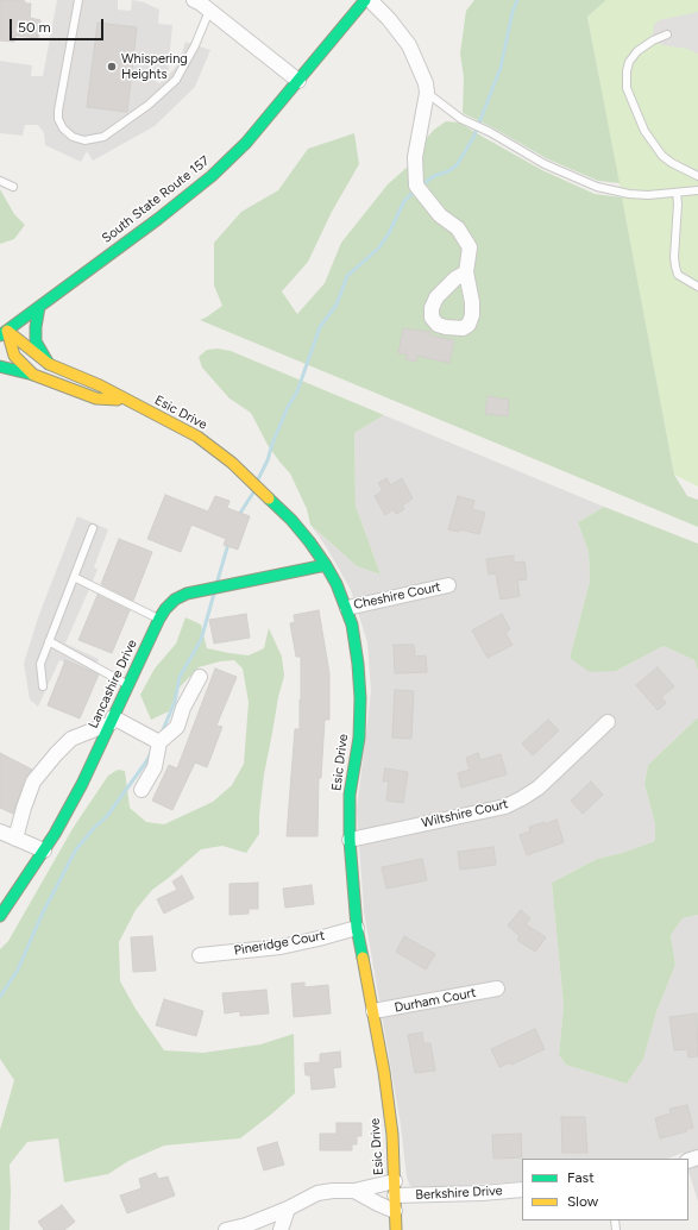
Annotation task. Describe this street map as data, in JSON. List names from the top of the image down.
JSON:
{
  "streets": {
    "street": [
      "South State Route 157",
      "Esic Drive",
      "Cheshire Court",
      "Lancashire Drive",
      "Wiltshire Court",
      "Pineridge Court",
      "Durham Court",
      "Berkshire Drive"
    ]
  },
  "crossings": [
    ["South State Route 157", "Esic Drive"],
    ["Esic Drive", "Cheshire Court"],
    ["Esic Drive", "Lancashire Drive"],
    ["Esic Drive", "Wiltshire Court"],
    ["Esic Drive", "Pineridge Court"],
    ["Esic Drive", "Durham Court"],
    ["Esic Drive", "Berkshire Drive"]
  ],
  "places": ["Whispering Heights"],
  "legend": ["Fast", "Slow"],
  "scale_bar": "50 m"
}
